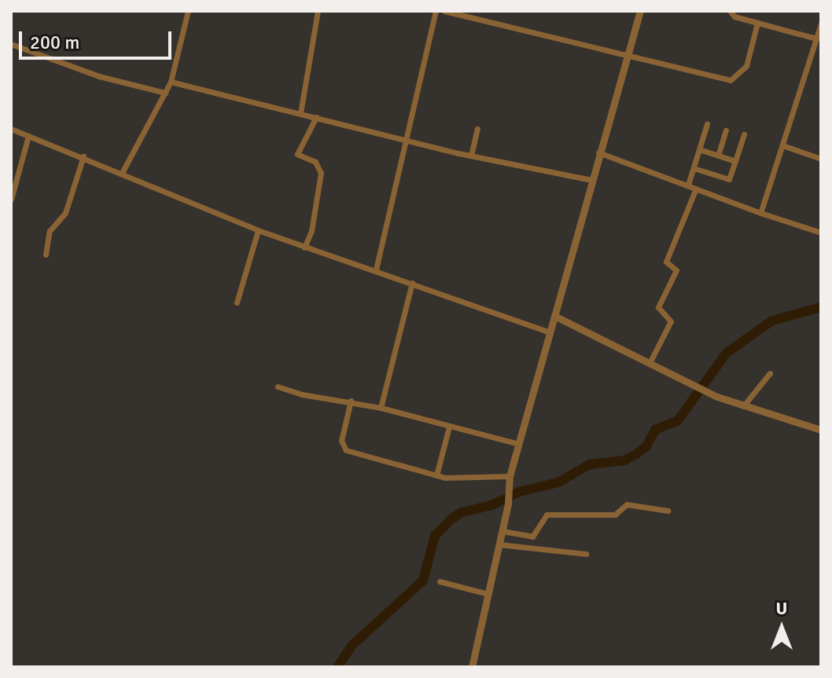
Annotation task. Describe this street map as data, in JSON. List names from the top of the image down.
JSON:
{
  "scale_bar": "200 m",
  "north": "top"
}
